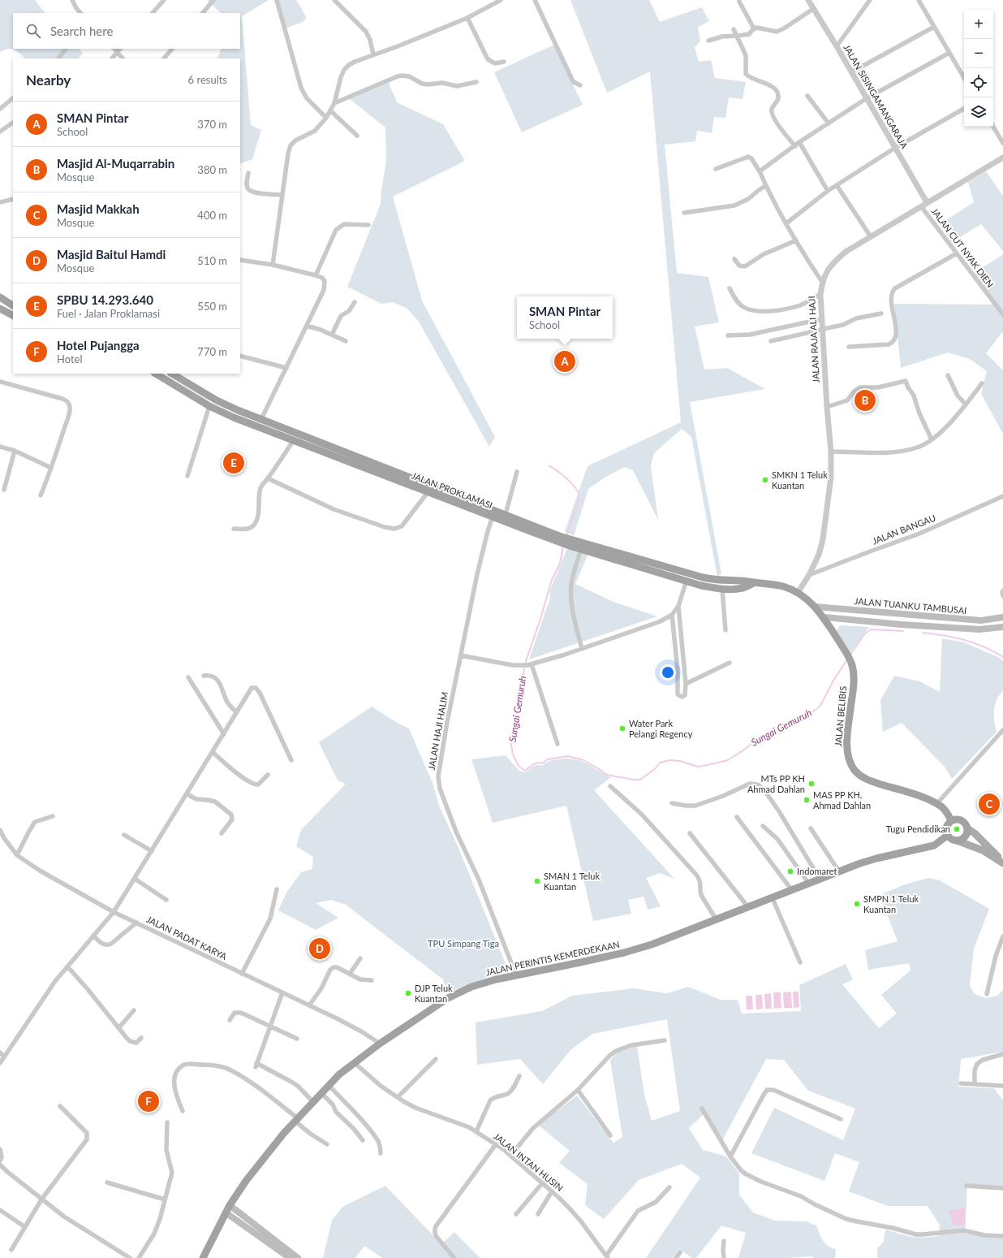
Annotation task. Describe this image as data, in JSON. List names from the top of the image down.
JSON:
{
  "streets": {
    "highway": ["JALAN PROKLAMASI", "JALAN BELIBIS", "JALAN PERINTIS KEMERDEKAAN"],
    "main road": ["JALAN TUANKU TAMBUSAI"],
    "street": [
      "JALAN SISINGAMANGARAJA",
      "JALAN CUT NYAK DIEN",
      "JALAN RAJA ALI HAJI",
      "JALAN BANGAU",
      "JALAN HAJI HALIM",
      "JALAN PADAT KARYA",
      "JALAN INTAN HUSIN"
    ]
  },
  "crossings": [
    ["JALAN SISINGAMANGARAJA", "JALAN RAJA ALI HAJI"],
    ["JALAN CUT NYAK DIEN", "JALAN RAJA ALI HAJI"],
    ["JALAN RAJA ALI HAJI", "JALAN PROKLAMASI"],
    ["JALAN RAJA ALI HAJI", "JALAN BANGAU"],
    ["JALAN PROKLAMASI", "JALAN TUANKU TAMBUSAI"],
    ["JALAN PROKLAMASI", "JALAN BELIBIS"],
    ["JALAN PROKLAMASI", "JALAN HAJI HALIM"],
    ["JALAN TUANKU TAMBUSAI", "JALAN BELIBIS"],
    ["JALAN BELIBIS", "JALAN PERINTIS KEMERDEKAAN"],
    ["JALAN HAJI HALIM", "JALAN PERINTIS KEMERDEKAAN"],
    ["JALAN PADAT KARYA", "JALAN PERINTIS KEMERDEKAAN"],
    ["JALAN PERINTIS KEMERDEKAAN", "JALAN INTAN HUSIN"]
  ],
  "water": ["Sungai Gemuruh"],
  "parks": ["TPU Simpang Tiga"],
  "places": [
    "SMKN 1 Teluk Kuantan",
    "Water Park Pelangi Regency",
    "MTs PP KH Ahmad Dahlan",
    "MAS PP KH. Ahmad Dahlan",
    "Tugu Pendidikan",
    "Indomaret",
    "SMAN 1 Teluk Kuantan",
    "SMPN 1 Teluk Kuantan",
    "DJP Teluk Kuantan"
  ],
  "page": {
    "map_buttons": ["+", "−"],
    "search": "Search here",
    "heading": ["Nearby", "6 results"],
    "list": [
      {
        "mark": "A",
        "name": "SMAN Pintar",
        "note": "School",
        "value": "370 m"
      },
      {
        "mark": "B",
        "name": "Masjid Al-Muqarrabin",
        "note": "Mosque",
        "value": "380 m"
      },
      {
        "mark": "C",
        "name": "Masjid Makkah",
        "note": "Mosque",
        "value": "400 m"
      },
      {
        "mark": "D",
        "name": "Masjid Baitul Hamdi",
        "note": "Mosque",
        "value": "510 m"
      },
      {
        "mark": "E",
        "name": "SPBU 14.293.640",
        "note": "Fuel · Jalan Proklamasi",
        "value": "550 m"
      },
      {
        "mark": "F",
        "name": "Hotel Pujangga",
        "note": "Hotel",
        "value": "770 m"
      }
    ],
    "popup": ["SMAN Pintar", "School"],
    "pins": [
      "A",
      "B",
      "E",
      "C",
      "D",
      "F"
    ]
  }
}
